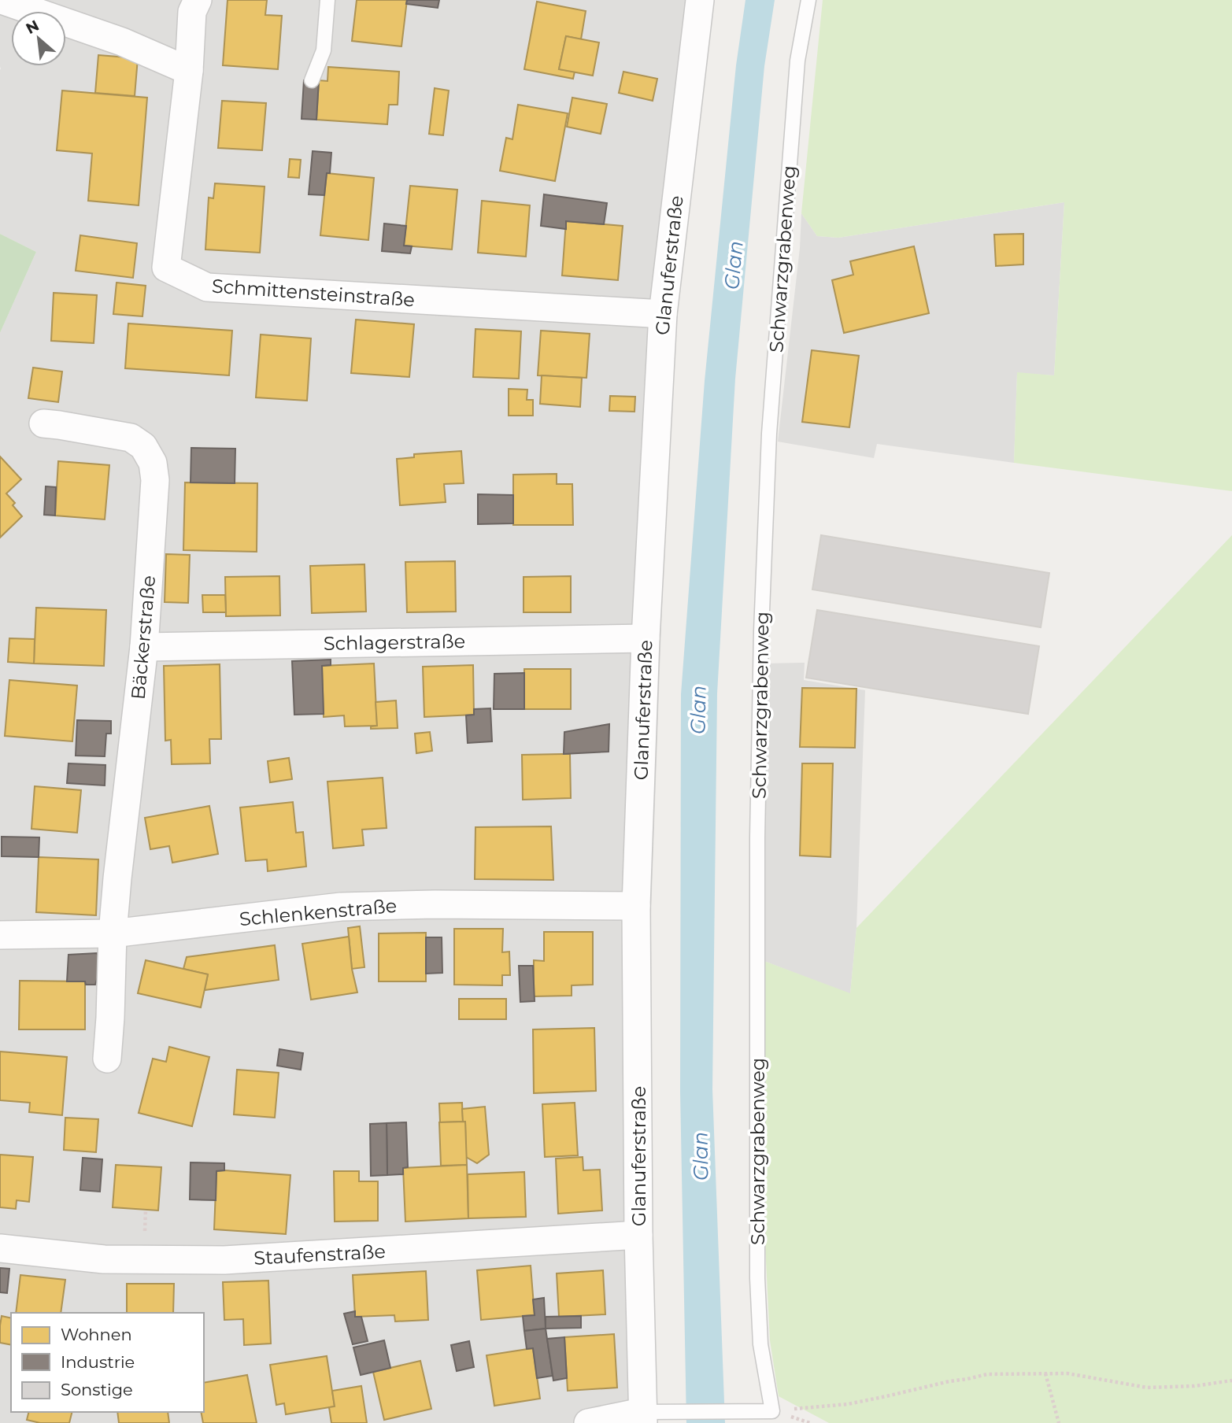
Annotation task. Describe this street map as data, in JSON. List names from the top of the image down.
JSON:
{
  "streets": {
    "street": [
      "Glanuferstraße",
      "Schmittensteinstraße",
      "Bäckerstraße",
      "Schlagerstraße",
      "Schlenkenstraße",
      "Staufenstraße"
    ],
    "lane": ["Schwarzgrabenweg"]
  },
  "crossings": [
    ["Glanuferstraße", "Schmittensteinstraße"],
    ["Glanuferstraße", "Schlagerstraße"],
    ["Glanuferstraße", "Schlenkenstraße"],
    ["Glanuferstraße", "Staufenstraße"],
    ["Bäckerstraße", "Schlagerstraße"],
    ["Bäckerstraße", "Schlenkenstraße"]
  ],
  "water": ["Glan"],
  "legend": ["Wohnen", "Industrie", "Sonstige"],
  "north": "top left"
}
